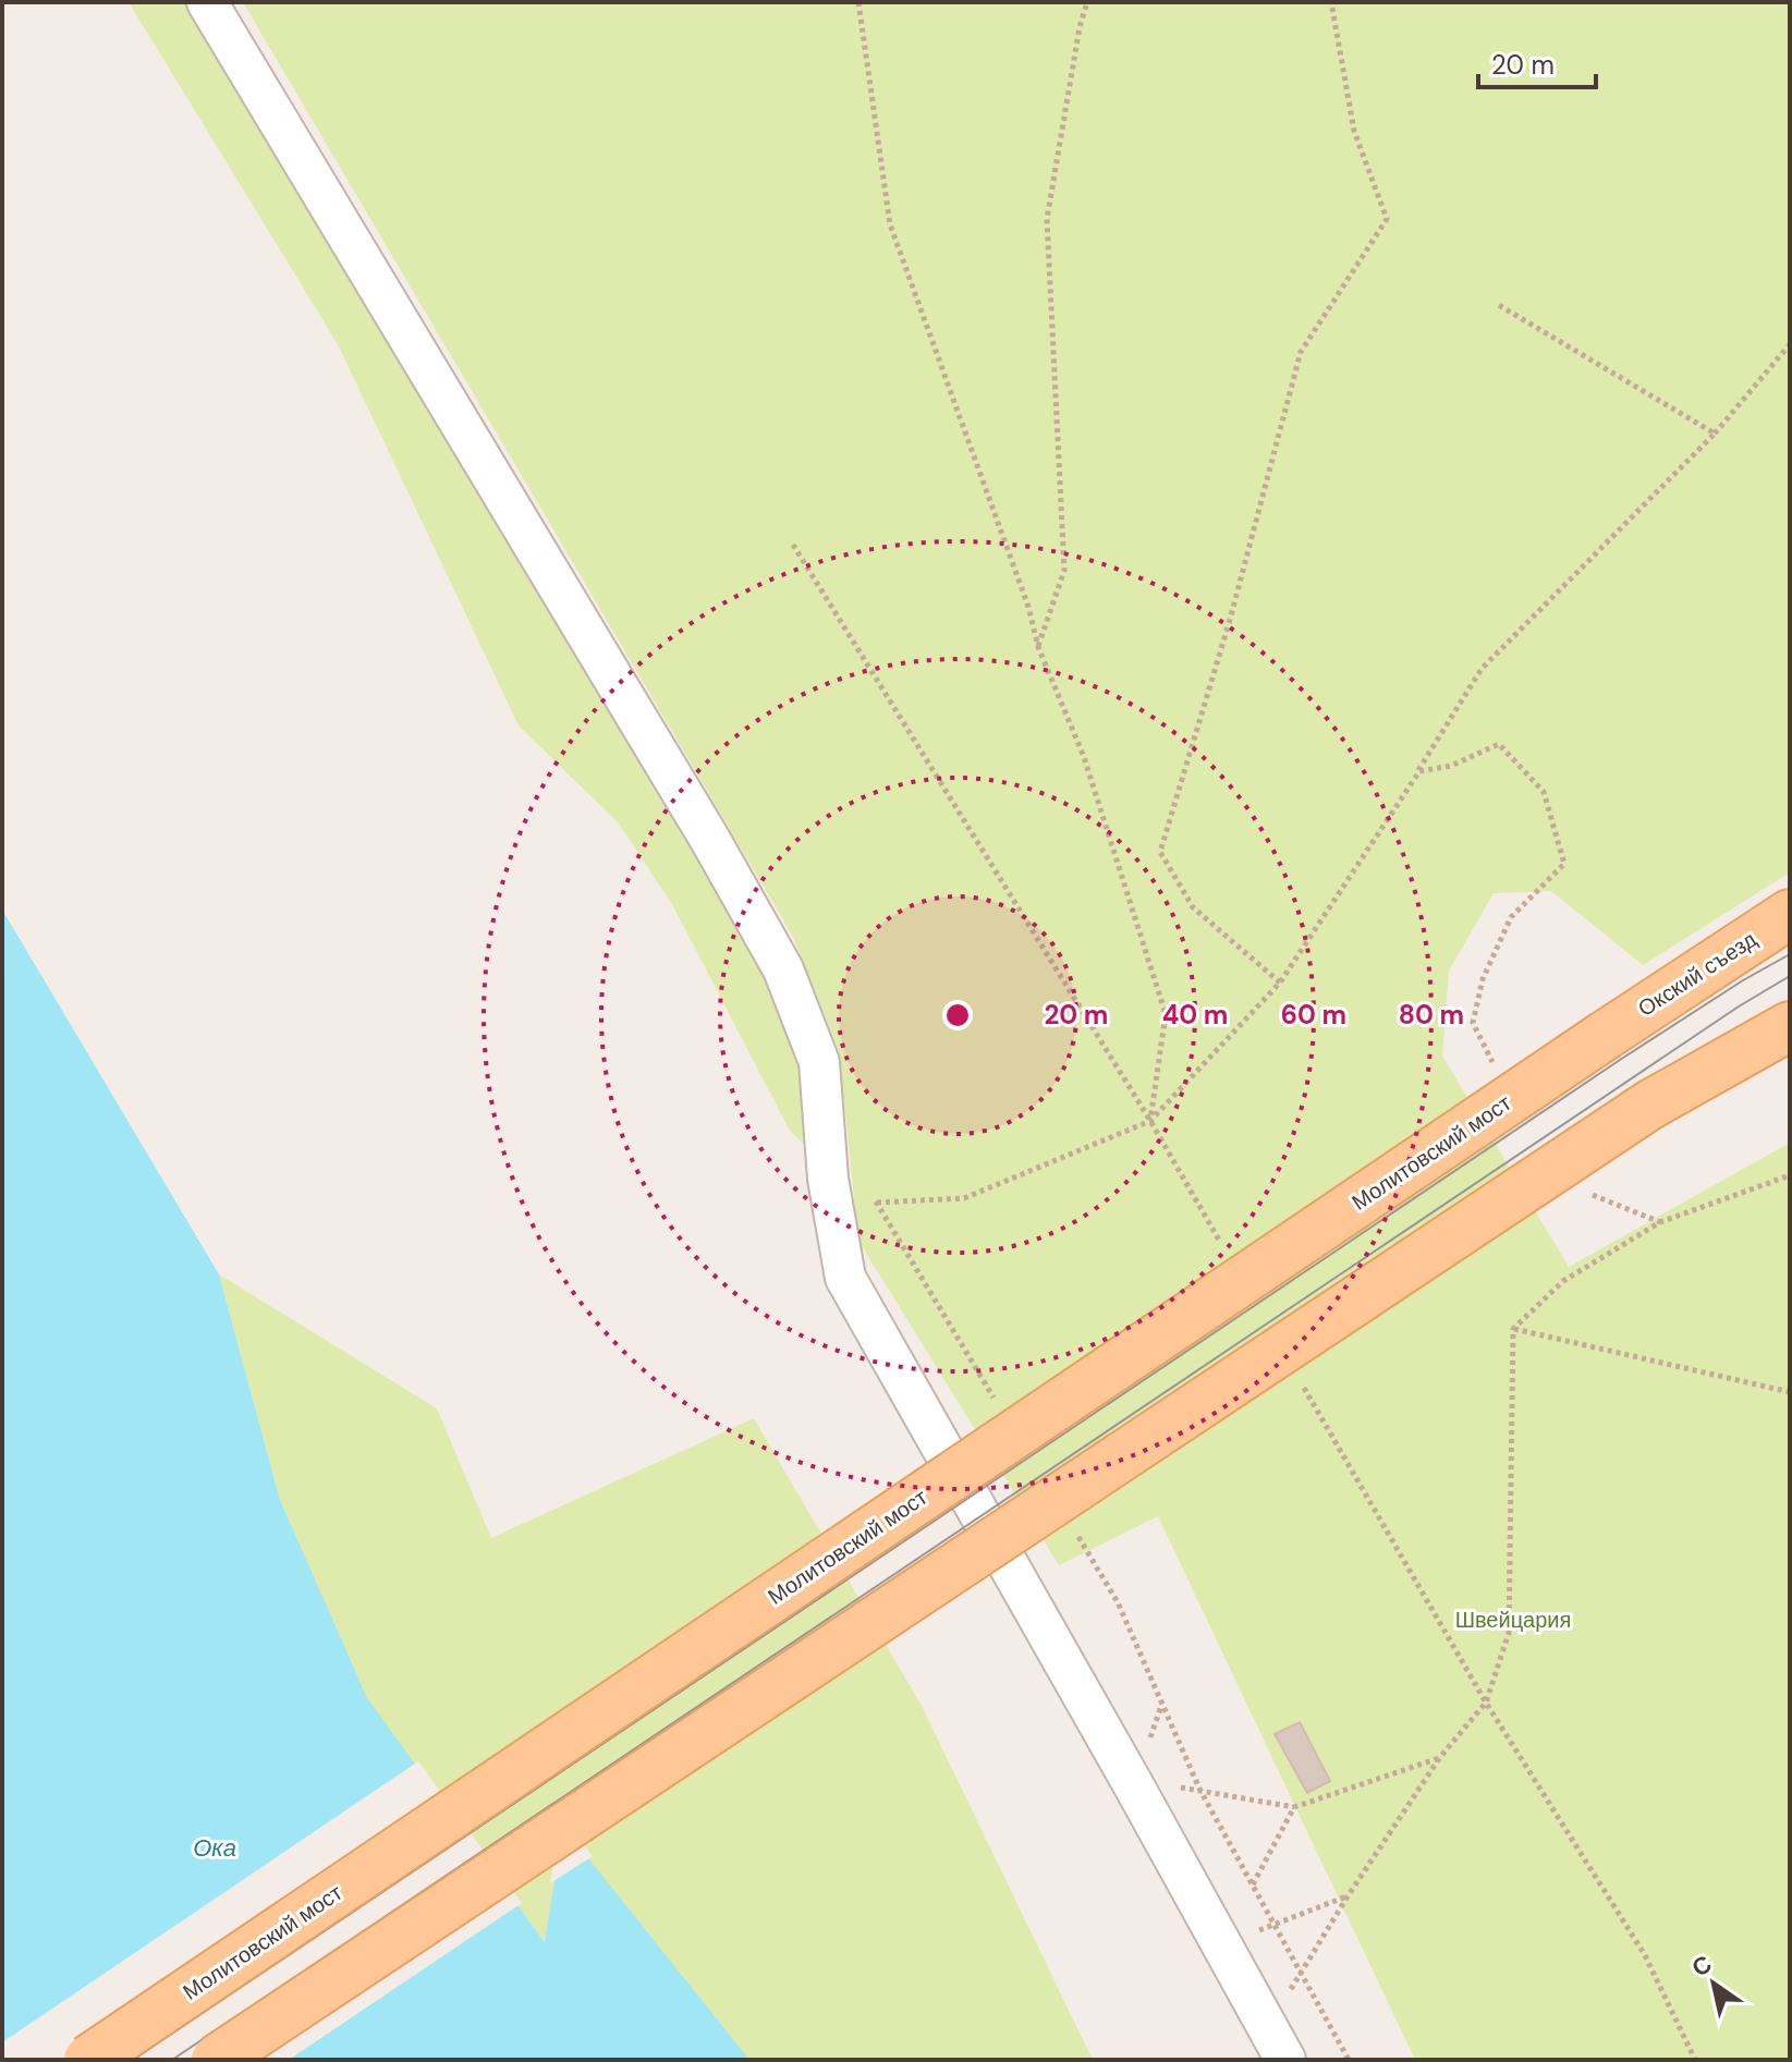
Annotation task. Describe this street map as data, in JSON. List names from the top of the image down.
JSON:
{
  "streets": {
    "main road": ["Окский съезд", "Молитовский мост"]
  },
  "crossings": [
    ["Окский съезд", "Молитовский мост"]
  ],
  "water": ["Ока"],
  "parks": ["Швейцария"],
  "scale_bar": "20 m",
  "north": "top left",
  "rings": [
    "20 m",
    "40 m",
    "60 m",
    "80 m"
  ]
}
